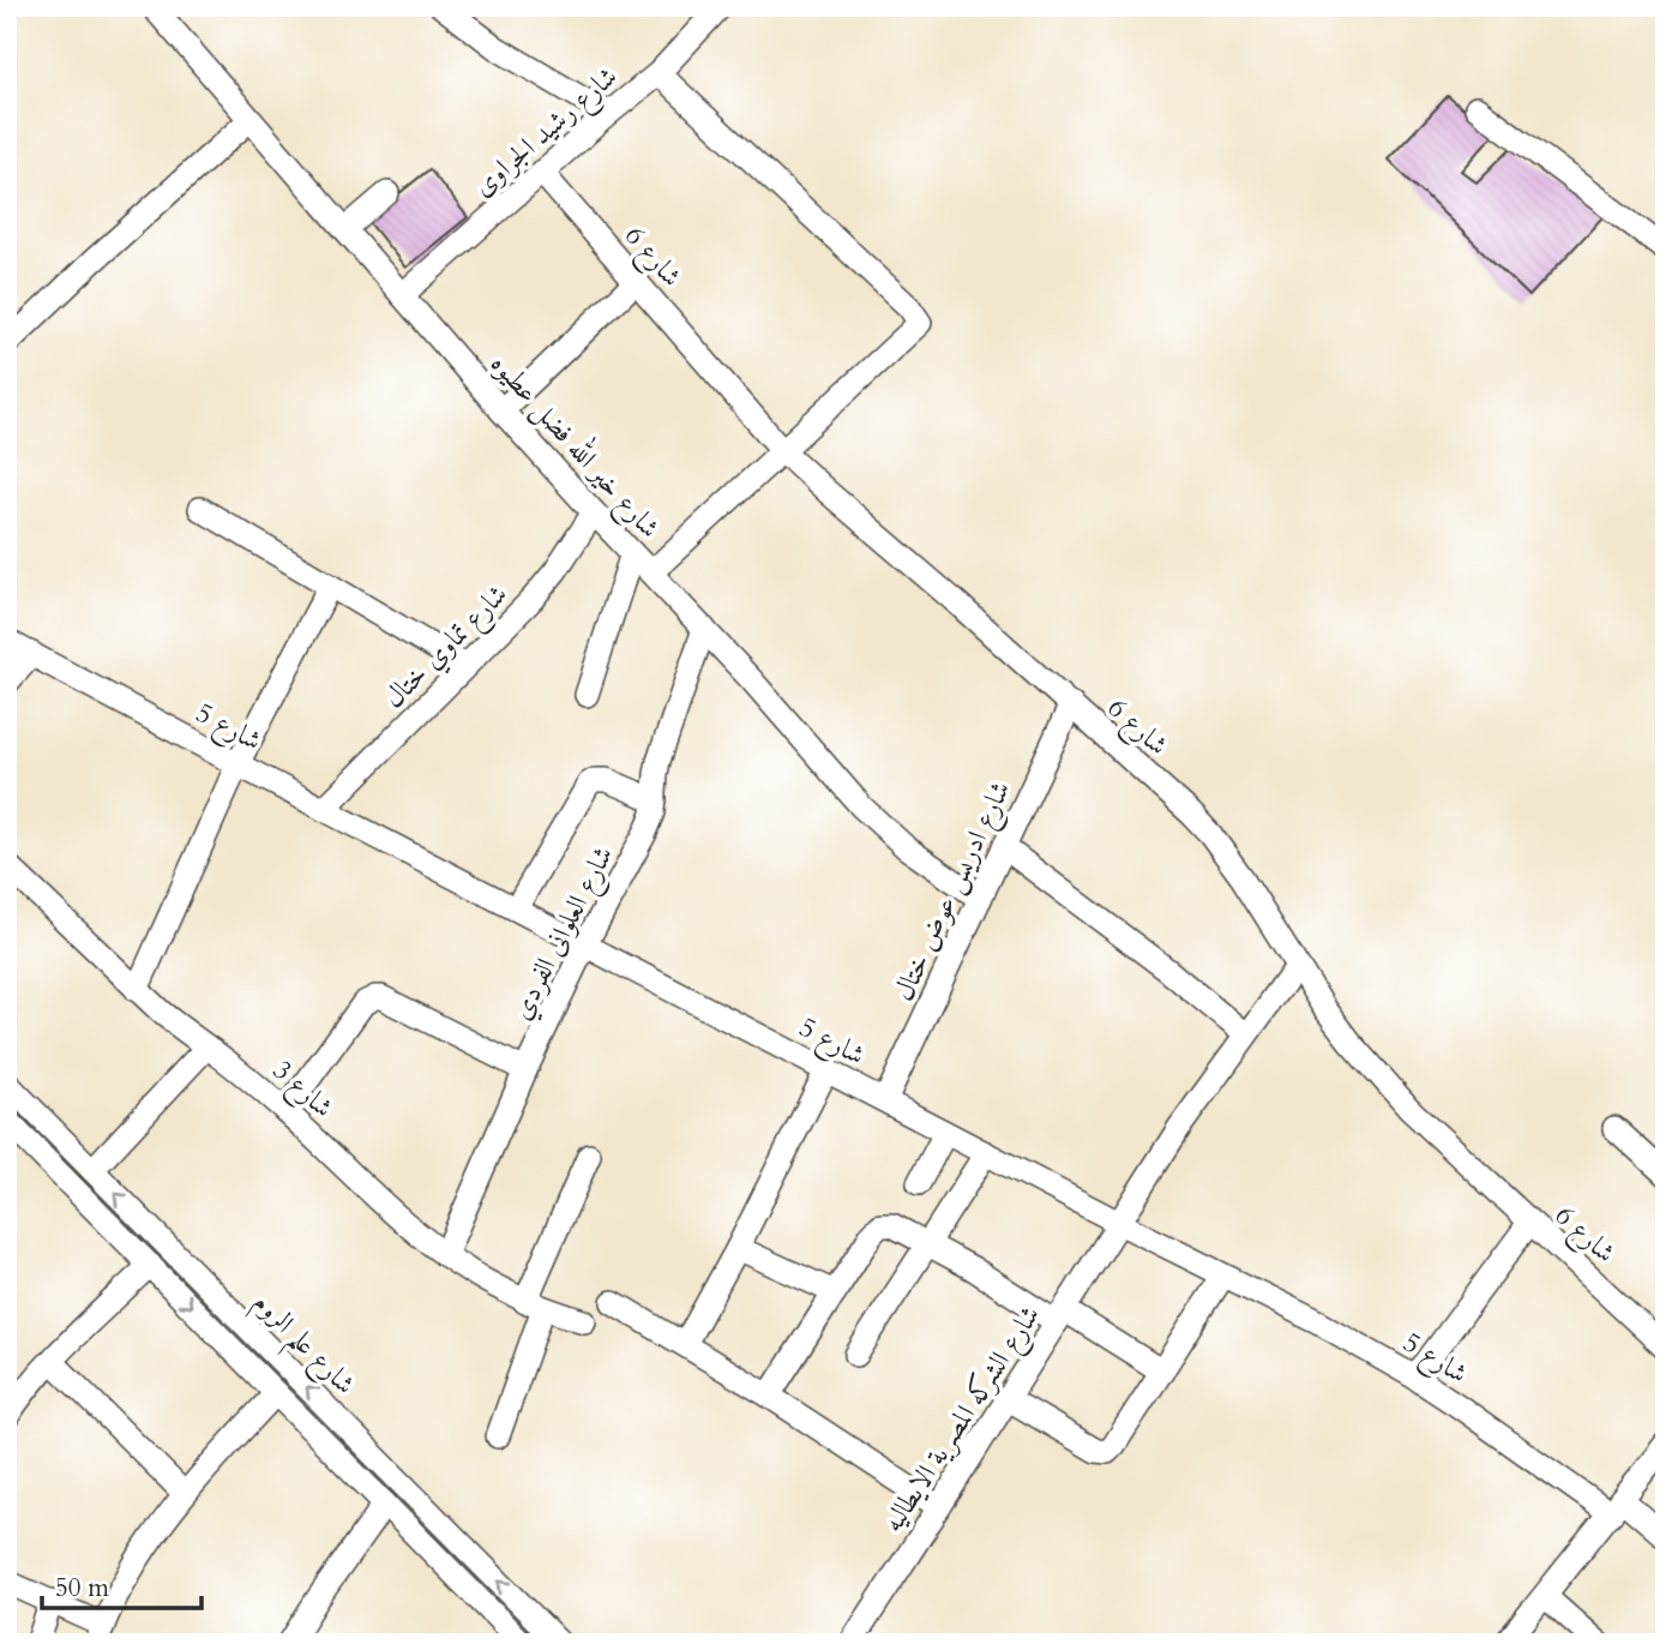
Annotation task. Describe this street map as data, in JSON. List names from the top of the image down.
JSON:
{
  "streets": {
    "street": [
      "شارع رشيد الجراوى",
      "شارع 6",
      "شارع خير الله فضل عطيوه",
      "شارع تماوي ختال",
      "شارع 5",
      "شارع ادريس عوض ختال",
      "شارع العلوانى الفردي",
      "شارع 3",
      "شارع علم الروم",
      "شارع الشركه المصرية الايطاليه"
    ]
  },
  "crossings": [
    ["شارع رشيد الجراوى", "شارع 6"],
    ["شارع رشيد الجراوى", "شارع خير الله فضل عطيوه"],
    ["شارع 6", "شارع ادريس عوض ختال"],
    ["شارع 6", "شارع الشركه المصرية الايطاليه"],
    ["شارع خير الله فضل عطيوه", "شارع تماوي ختال"],
    ["شارع خير الله فضل عطيوه", "شارع ادريس عوض ختال"],
    ["شارع خير الله فضل عطيوه", "شارع العلوانى الفردي"],
    ["شارع تماوي ختال", "شارع 5"],
    ["شارع 5", "شارع ادريس عوض ختال"],
    ["شارع 5", "شارع العلوانى الفردي"],
    ["شارع 5", "شارع الشركه المصرية الايطاليه"],
    ["شارع العلوانى الفردي", "شارع 3"]
  ],
  "scale_bar": "50 m"
}
